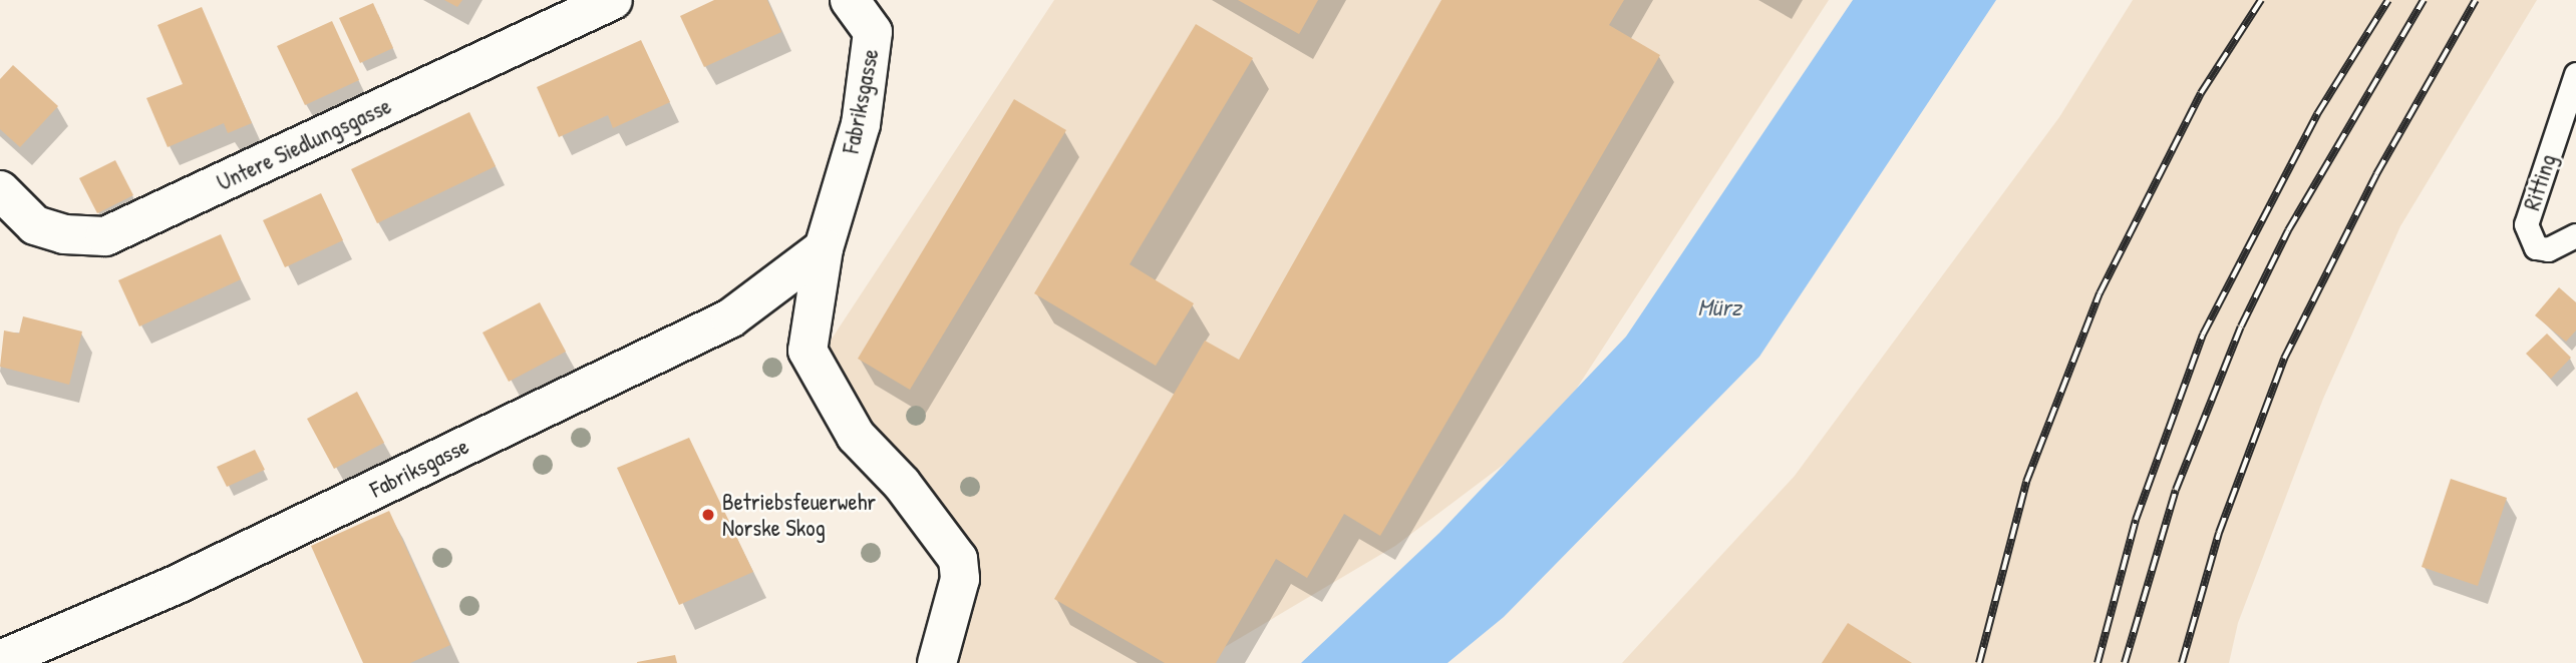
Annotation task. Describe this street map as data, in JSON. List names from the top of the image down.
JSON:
{
  "streets": {
    "street": ["Fabriksgasse", "Untere Siedlungsgasse"],
    "lane": ["Ritting"]
  },
  "water": ["Mürz"],
  "places": ["Betriebsfeuerwehr Norske Skog"]
}
